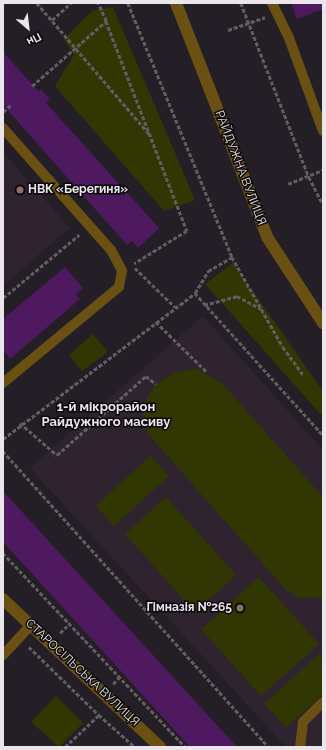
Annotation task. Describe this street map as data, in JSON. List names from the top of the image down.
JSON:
{
  "streets": {
    "street": ["РАЙДУЖНА ВУЛИЦЯ", "СТАРОСІЛЬСЬКА ВУЛИЦЯ"]
  },
  "districts": ["1-й мікрорайон Райдужного масиву"],
  "places": ["НВК «Берегиня»", "Гімназія №265"],
  "north": "bottom right"
}
